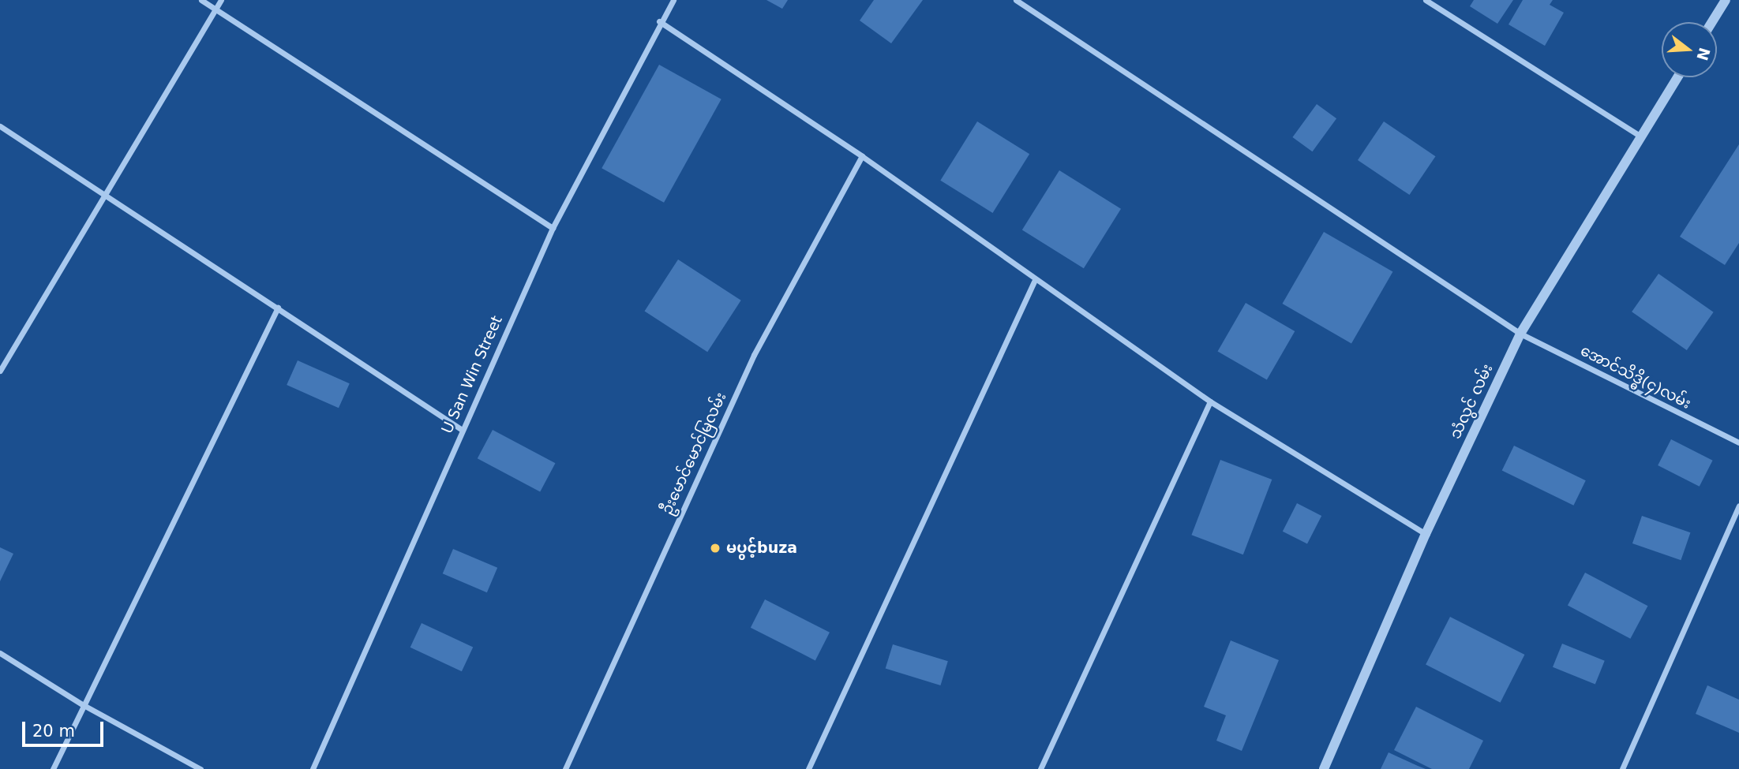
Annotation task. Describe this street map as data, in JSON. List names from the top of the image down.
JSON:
{
  "streets": {
    "street": [
      "U San Win Street",
      "အောင်သိဒ္ဓိ(၄)လမ်း",
      "သံလွင် လမ်း",
      "ဦးမောင်မောင်မြလမ်း"
    ]
  },
  "crossings": [
    ["အောင်သိဒ္ဓိ(၄)လမ်း", "သံလွင် လမ်း"]
  ],
  "places": ["မပွင့်buza"],
  "scale_bar": "20 m",
  "north": "right"
}
